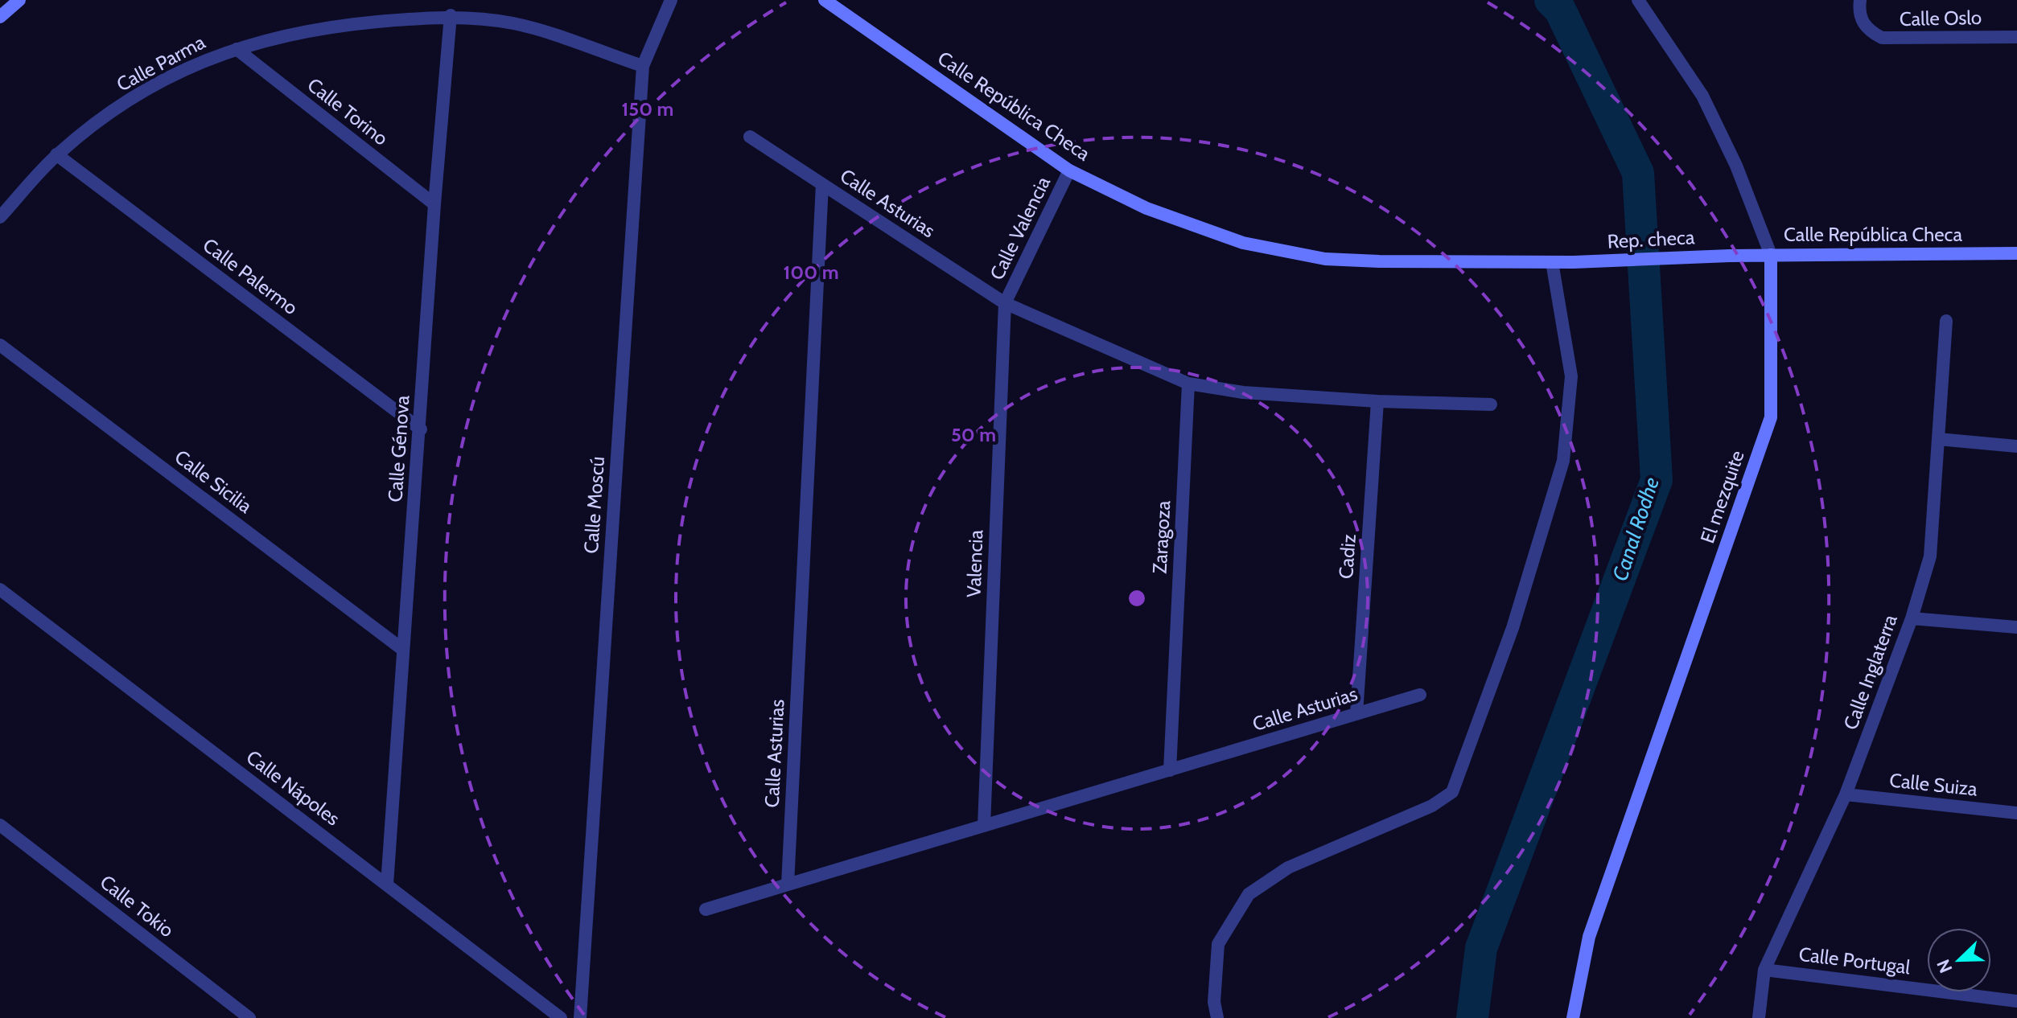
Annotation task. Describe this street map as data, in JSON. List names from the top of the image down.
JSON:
{
  "streets": {
    "street": [
      "Calle Oslo",
      "Calle Parma",
      "Calle República Checa",
      "Calle Torino",
      "Calle Asturias",
      "Calle Valencia",
      "Rep. checa",
      "Calle Palermo",
      "Calle Génova",
      "Calle Sicilia",
      "El mezquite",
      "Calle Moscú",
      "Zaragoza",
      "Cadiz",
      "Valencia",
      "Calle Inglaterra",
      "Calle Suiza",
      "Calle Nápoles",
      "Calle Tokio",
      "Calle Portugal"
    ]
  },
  "crossings": [
    ["Calle Parma", "Calle Torino"],
    ["Calle Parma", "Calle Palermo"],
    ["Calle Parma", "Calle Génova"],
    ["Calle Parma", "Calle Moscú"],
    ["Calle República Checa", "Calle Valencia"],
    ["Calle República Checa", "Rep. checa"],
    ["Calle República Checa", "El mezquite"],
    ["Calle Torino", "Calle Génova"],
    ["Calle Asturias", "Calle Valencia"],
    ["Calle Asturias", "Zaragoza"],
    ["Calle Asturias", "Cadiz"],
    ["Calle Asturias", "Valencia"],
    ["Calle Valencia", "Valencia"],
    ["Calle Palermo", "Calle Génova"],
    ["Calle Génova", "Calle Sicilia"],
    ["Calle Génova", "Calle Nápoles"],
    ["Calle Inglaterra", "Calle Suiza"],
    ["Calle Inglaterra", "Calle Portugal"]
  ],
  "water": ["Canal Rodhe"],
  "north": "bottom left",
  "rings": ["150 m", "100 m", "50 m"]
}
